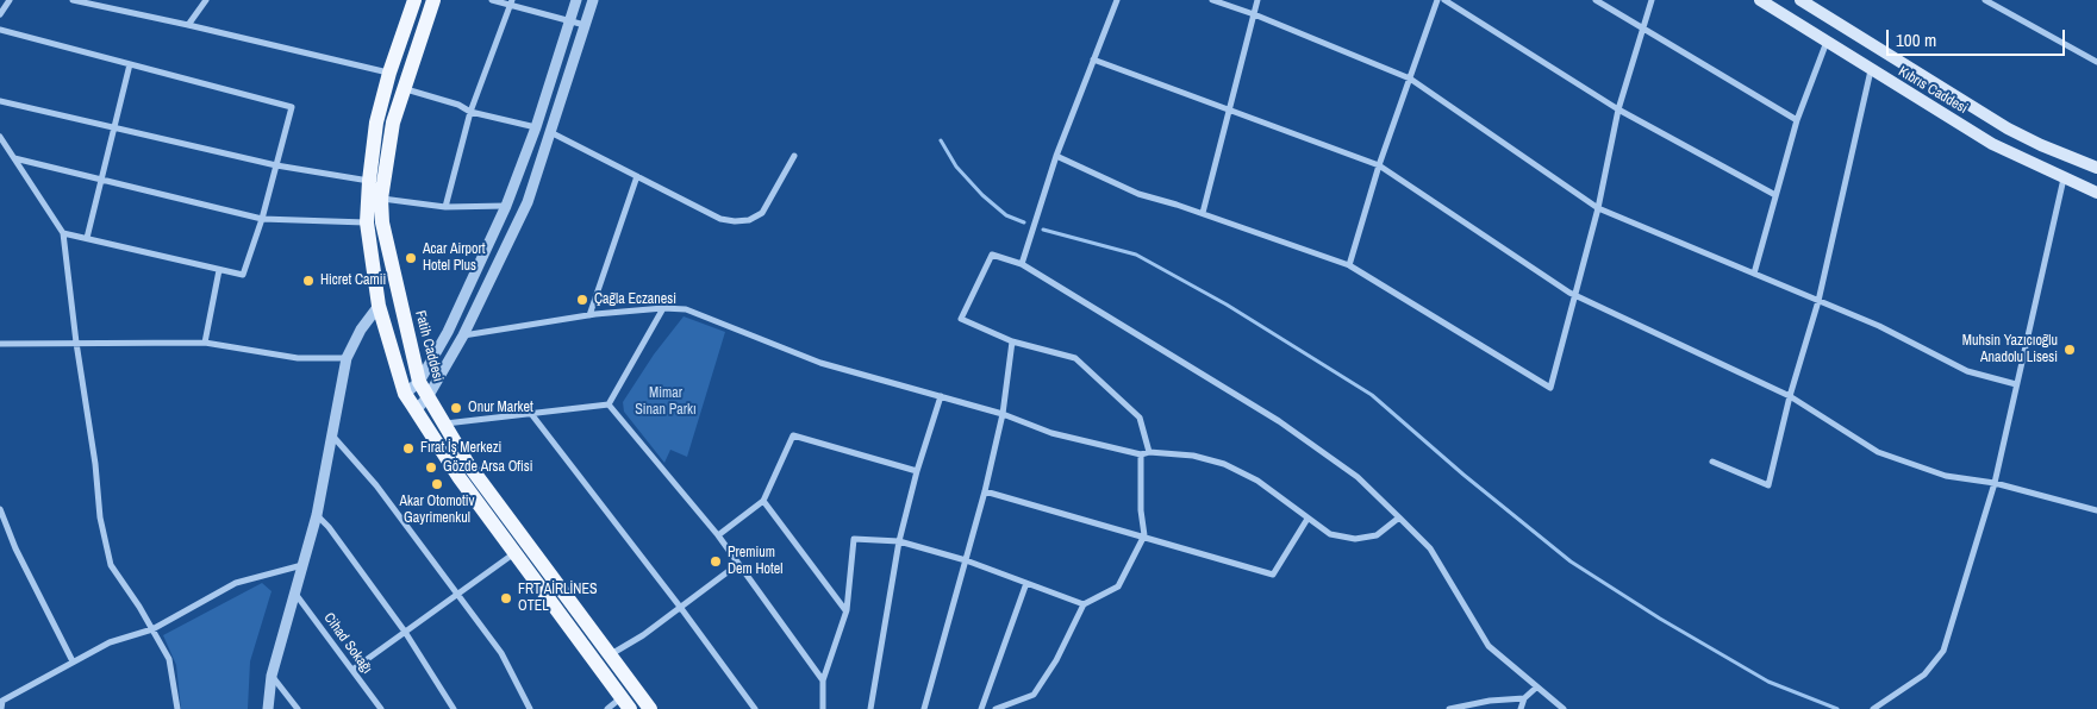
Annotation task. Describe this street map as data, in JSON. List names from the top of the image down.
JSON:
{
  "streets": {
    "main road": ["Kıbrıs Caddesi", "Fatih Caddesi"],
    "street": ["Cihad Sokağı"]
  },
  "parks": ["Mimar Sinan Parkı"],
  "places": [
    "Acar Airport Hotel Plus",
    "Hicret Camii",
    "Çağla Eczanesi",
    "Muhsin Yazıcıoğlu Anadolu Lisesi",
    "Onur Market",
    "Fırat İş Merkezi",
    "Gözde Arsa Ofisi",
    "Akar Otomotiv Gayrimenkul",
    "Premium Dem Hotel",
    "FRT AİRLİNES OTEL"
  ],
  "scale_bar": "100 m"
}
